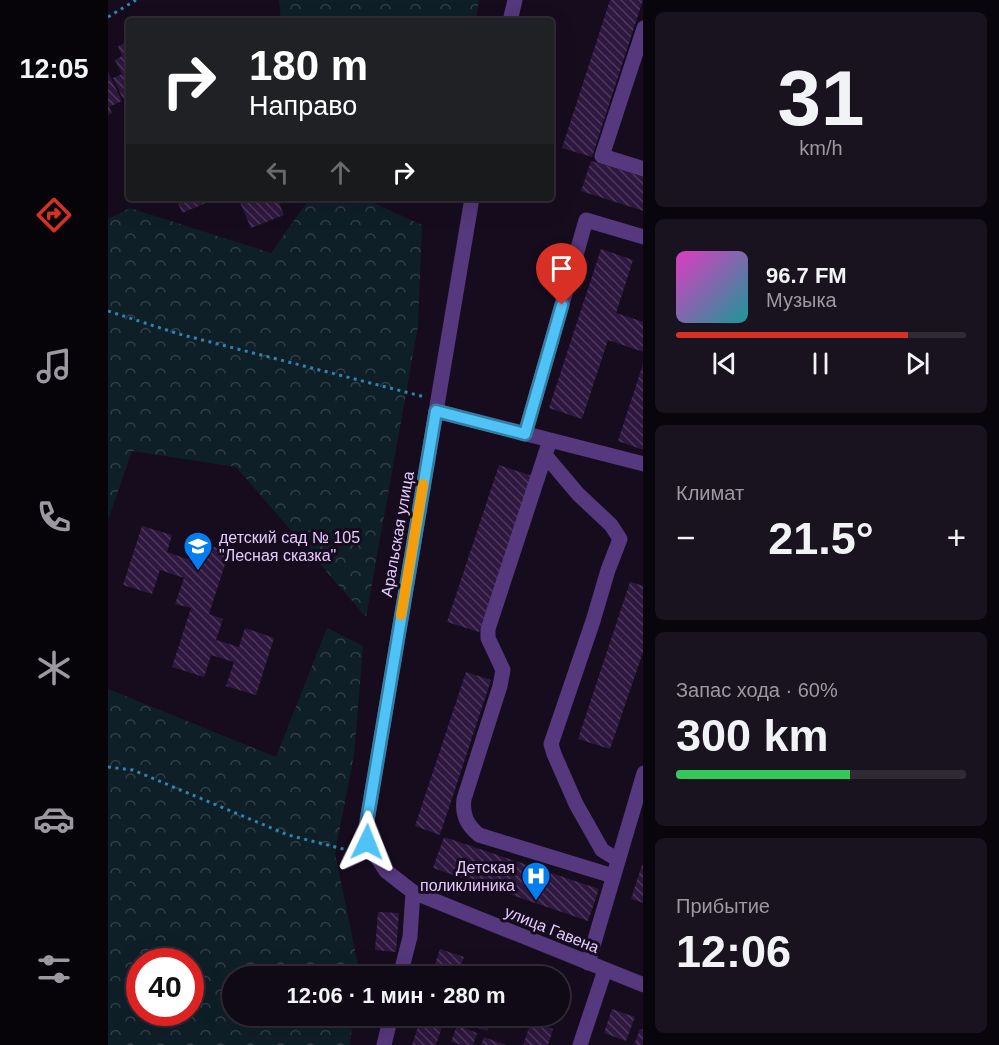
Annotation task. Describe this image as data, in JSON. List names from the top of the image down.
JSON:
{
  "streets": {
    "street": ["Аральская улица", "улица Гавена"]
  },
  "crossings": [
    ["Аральская улица", "улица Гавена"]
  ],
  "places": {
    "school or university": ["детский сад № 105 \"Лесная сказка\""],
    "hospital": ["Детская поликлиника"]
  },
  "page": {
    "tabs": "12:05",
    "tile": [
      ["31", "km/h"],
      "Климат",
      ["Запас хода · 60%", "300 km"],
      ["Прибытие", "12:06"]
    ],
    "turn": ["180 m", "Направо"],
    "song": ["96.7 FM", "Музыка"],
    "heat": ["−", "21.5°", "+"],
    "limit": "40",
    "trip": "12:06 · 1 мин · 280 m"
  }
}
